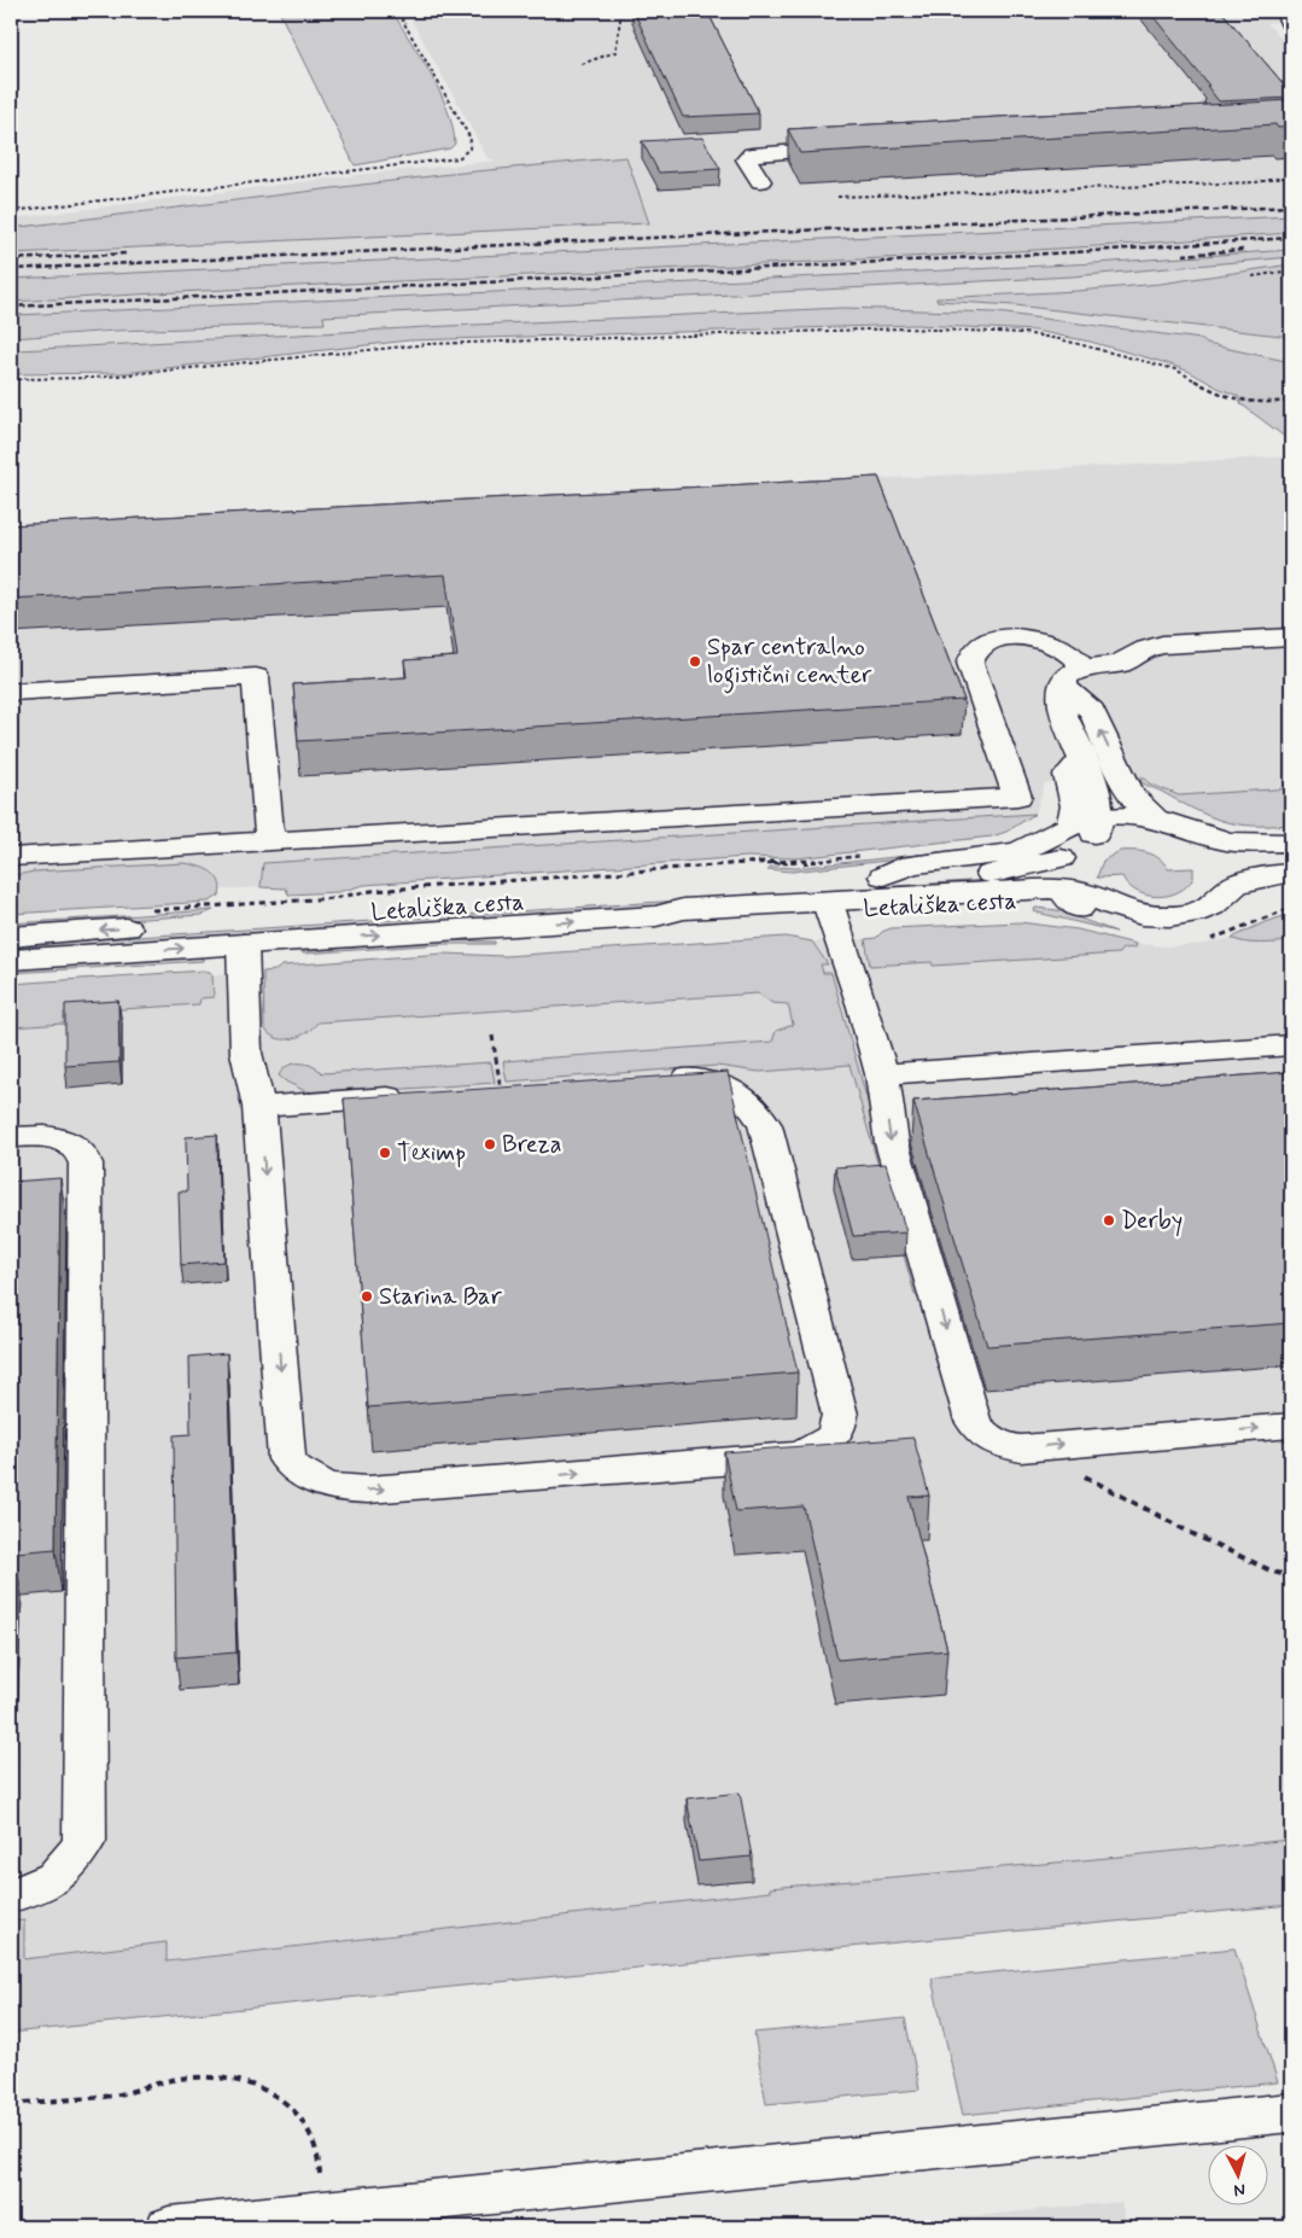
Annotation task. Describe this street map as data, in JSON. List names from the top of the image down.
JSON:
{
  "streets": {
    "main road": ["Letališka cesta"]
  },
  "places": [
    "Spar centralno logistični center",
    "Breza",
    "Teximp",
    "Derby",
    "Starina Bar"
  ],
  "north": "bottom"
}
